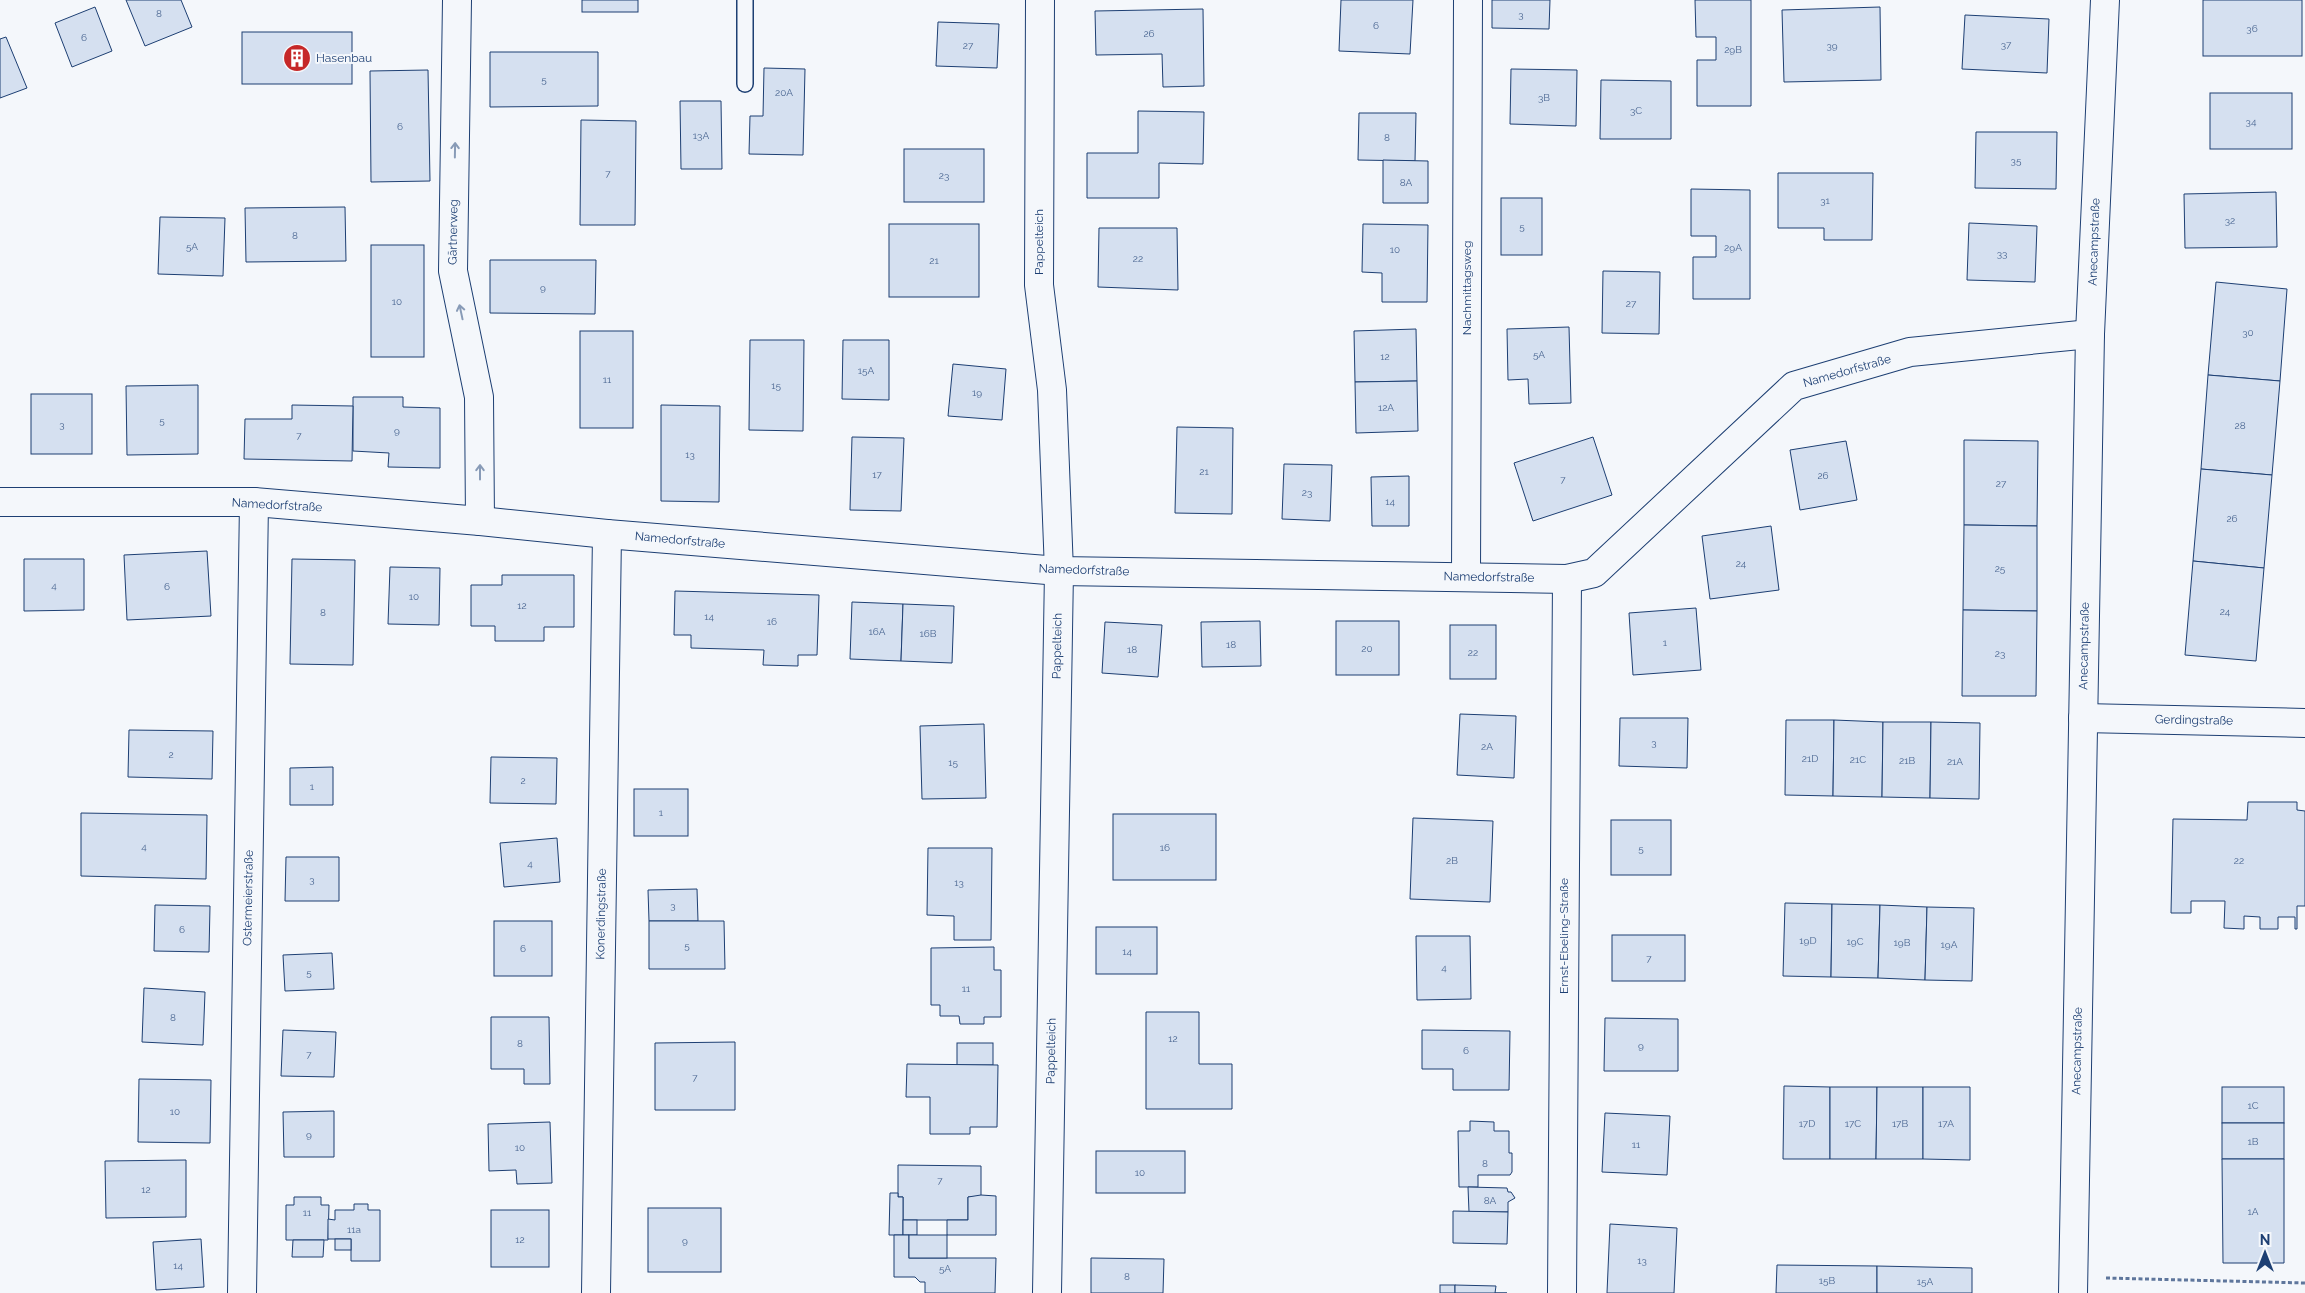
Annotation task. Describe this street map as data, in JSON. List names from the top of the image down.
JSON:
{
  "streets": {
    "street": [
      "Gärtnerweg",
      "Pappelteich",
      "Anecampstraße",
      "Nachmittagsweg",
      "Namedorfstraße",
      "Gerdingstraße",
      "Ostermeierstraße",
      "Konerdingstraße",
      "Ernst-Ebeling-Straße"
    ]
  },
  "crossings": [
    ["Gärtnerweg", "Namedorfstraße"],
    ["Pappelteich", "Namedorfstraße"],
    ["Anecampstraße", "Namedorfstraße"],
    ["Anecampstraße", "Gerdingstraße"],
    ["Nachmittagsweg", "Namedorfstraße"],
    ["Namedorfstraße", "Ostermeierstraße"],
    ["Namedorfstraße", "Konerdingstraße"],
    ["Namedorfstraße", "Ernst-Ebeling-Straße"]
  ],
  "one_way": ["Gärtnerweg"],
  "places": {
    "building": ["Hasenbau"]
  },
  "house_numbers": [
    "8",
    "3",
    "6",
    "36",
    "26",
    "6",
    "37",
    "27",
    "39",
    "29B",
    "5",
    "20A",
    "3B",
    "3C",
    "34",
    "6",
    "13A",
    "8",
    "35",
    "7",
    "23",
    "8A",
    "31",
    "32",
    "5",
    "8",
    "5A",
    "29A",
    "10",
    "33",
    "22",
    "21",
    "9",
    "10",
    "27",
    "30",
    "5A",
    "12",
    "15A",
    "11",
    "15",
    "19",
    "12A",
    "5",
    "3",
    "28",
    "9",
    "7",
    "13",
    "21",
    "17",
    "26",
    "7",
    "27",
    "23",
    "14",
    "26",
    "24",
    "25",
    "4",
    "6",
    "10",
    "12",
    "24",
    "8",
    "14",
    "16",
    "16A",
    "16B",
    "1",
    "18",
    "20",
    "18",
    "22",
    "23",
    "3",
    "2A",
    "2",
    "21D",
    "21C",
    "21B",
    "21A",
    "15",
    "2",
    "1",
    "1",
    "4",
    "16",
    "5",
    "2B",
    "22",
    "4",
    "3",
    "13",
    "3",
    "6",
    "19D",
    "19C",
    "19B",
    "19A",
    "5",
    "6",
    "14",
    "7",
    "4",
    "5",
    "11",
    "8",
    "12",
    "8",
    "9",
    "6",
    "7",
    "7",
    "1C",
    "10",
    "17D",
    "17C",
    "17B",
    "17A",
    "9",
    "1B",
    "11",
    "10",
    "8",
    "10",
    "7",
    "12",
    "8A",
    "1A",
    "11",
    "11a",
    "12",
    "9",
    "13",
    "14",
    "5A",
    "8",
    "15B",
    "15A"
  ],
  "north": "top"
}
